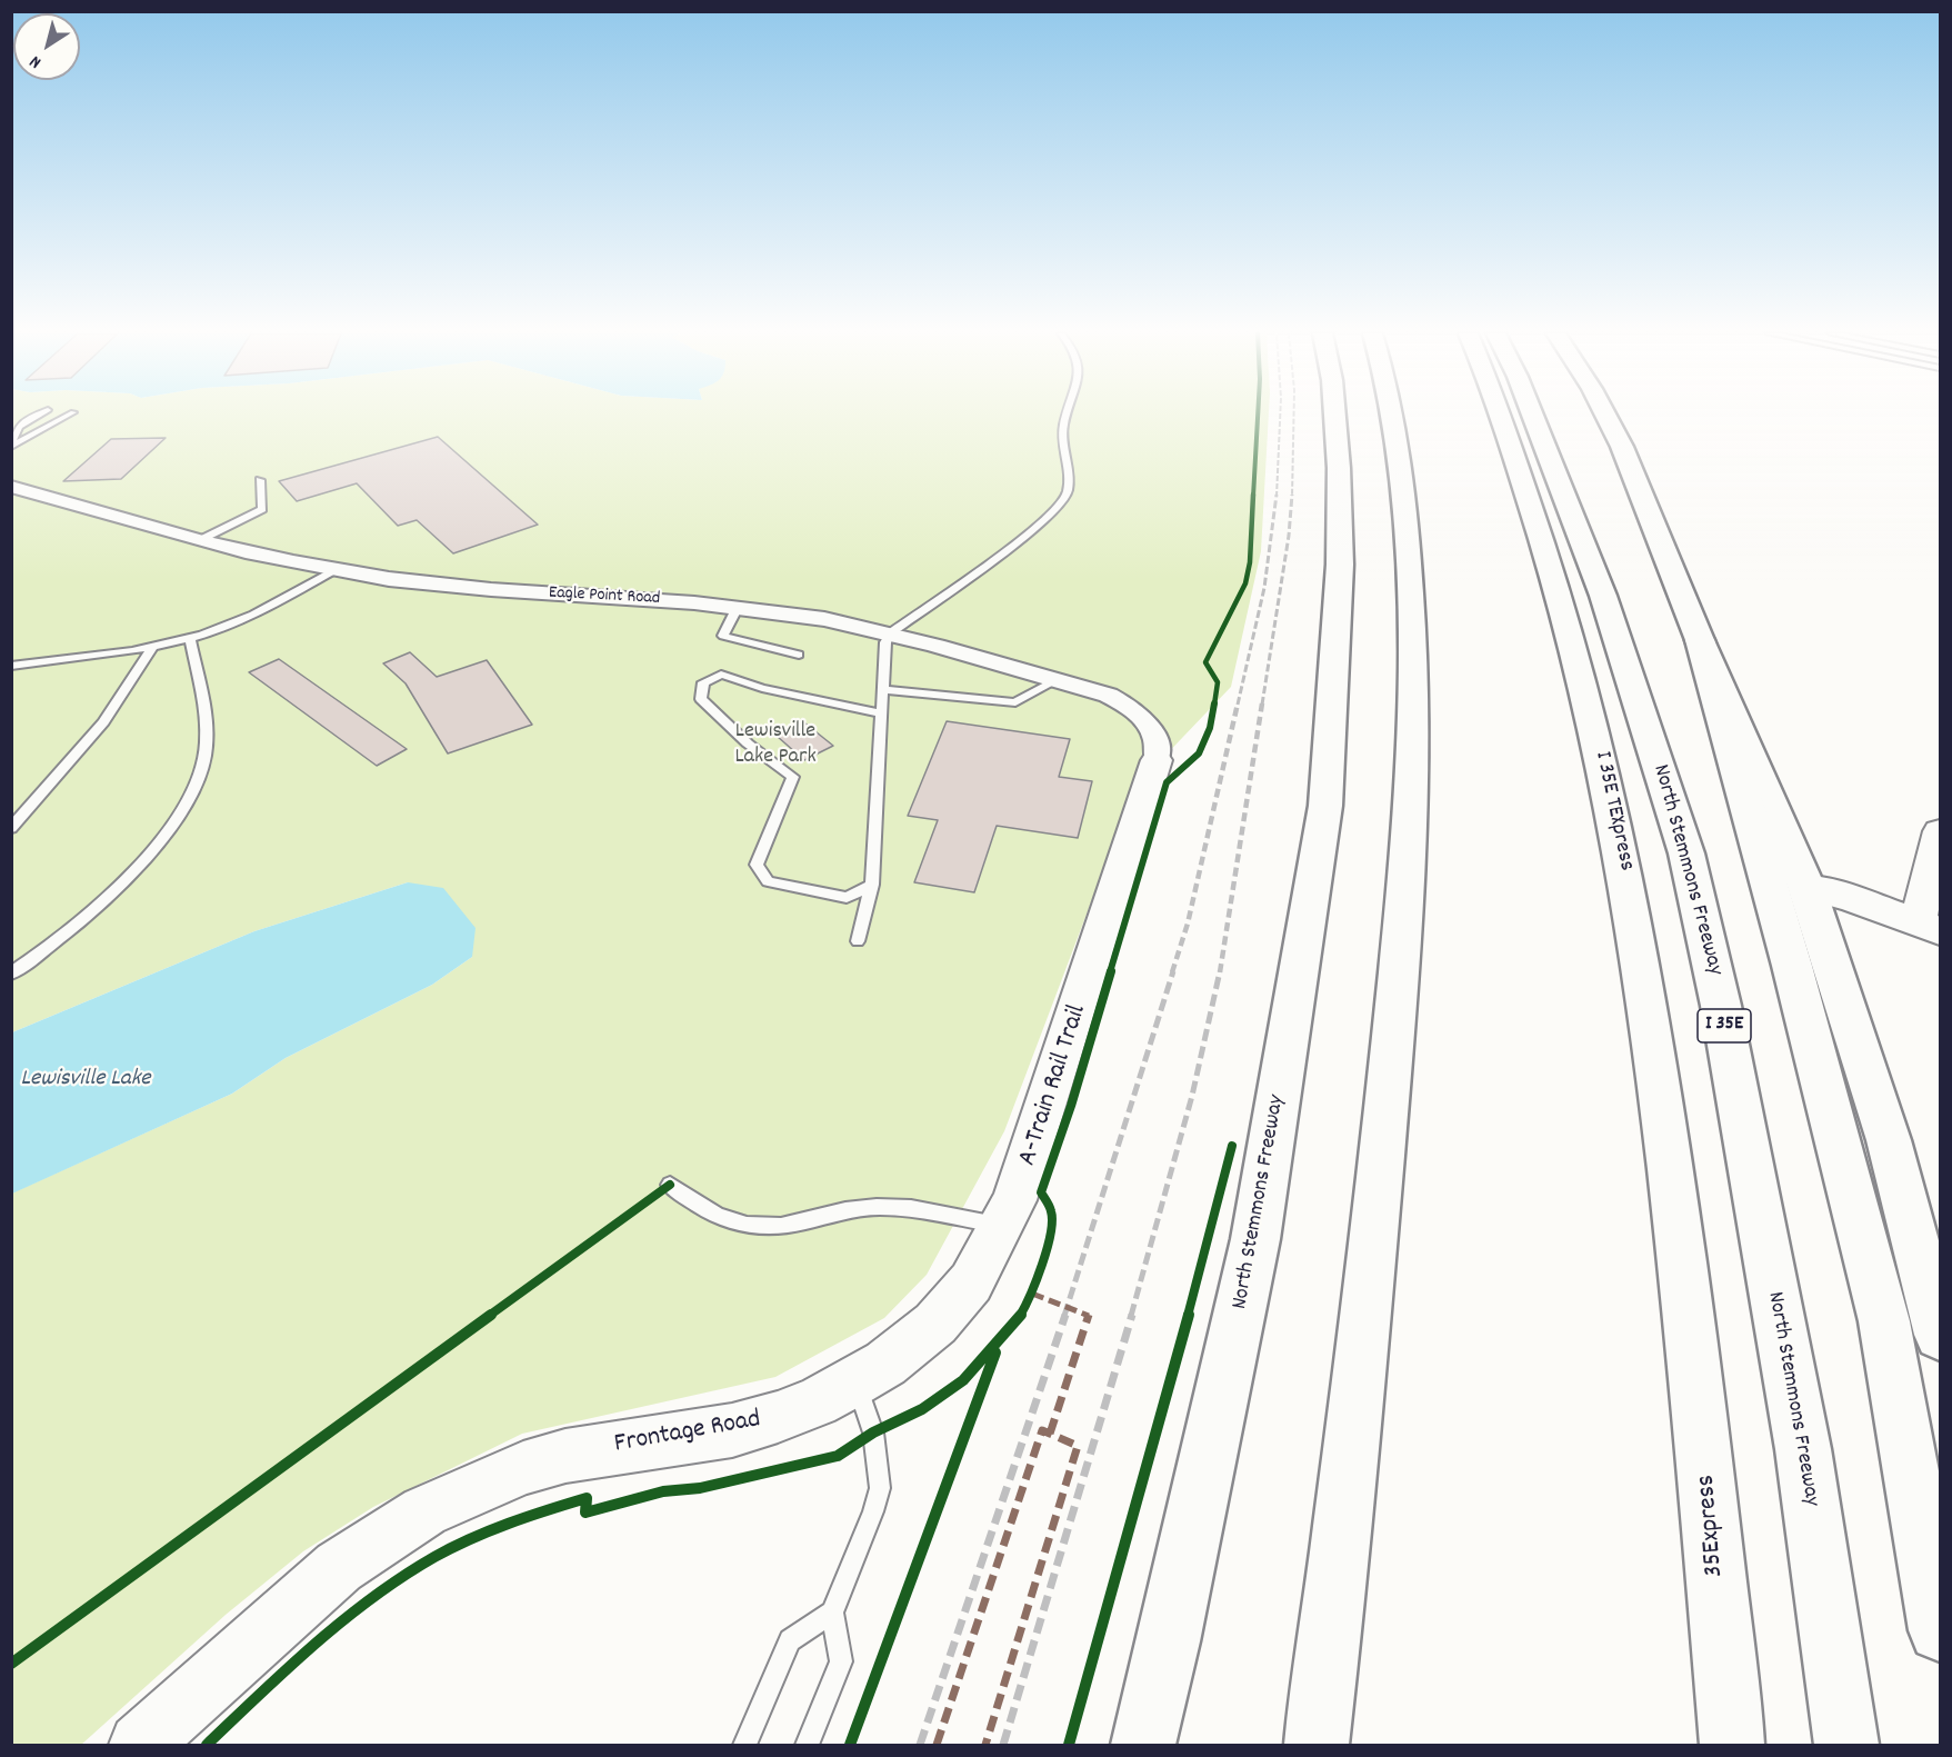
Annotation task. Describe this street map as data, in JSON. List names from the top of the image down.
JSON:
{
  "streets": {
    "main road": [
      "I 35E TEXpress",
      "North Stemmons Freeway",
      "I 35E",
      "35Express"
    ],
    "street": ["Eagle Point Road", "Frontage Road"],
    "cycle path": ["A-Train Rail Trail"]
  },
  "crossings": [
    ["Eagle Point Road", "Frontage Road"],
    ["I 35E TEXpress", "35Express"]
  ],
  "water": ["Lewisville Lake"],
  "parks": ["Lewisville Lake Park"],
  "north": "bottom left"
}
